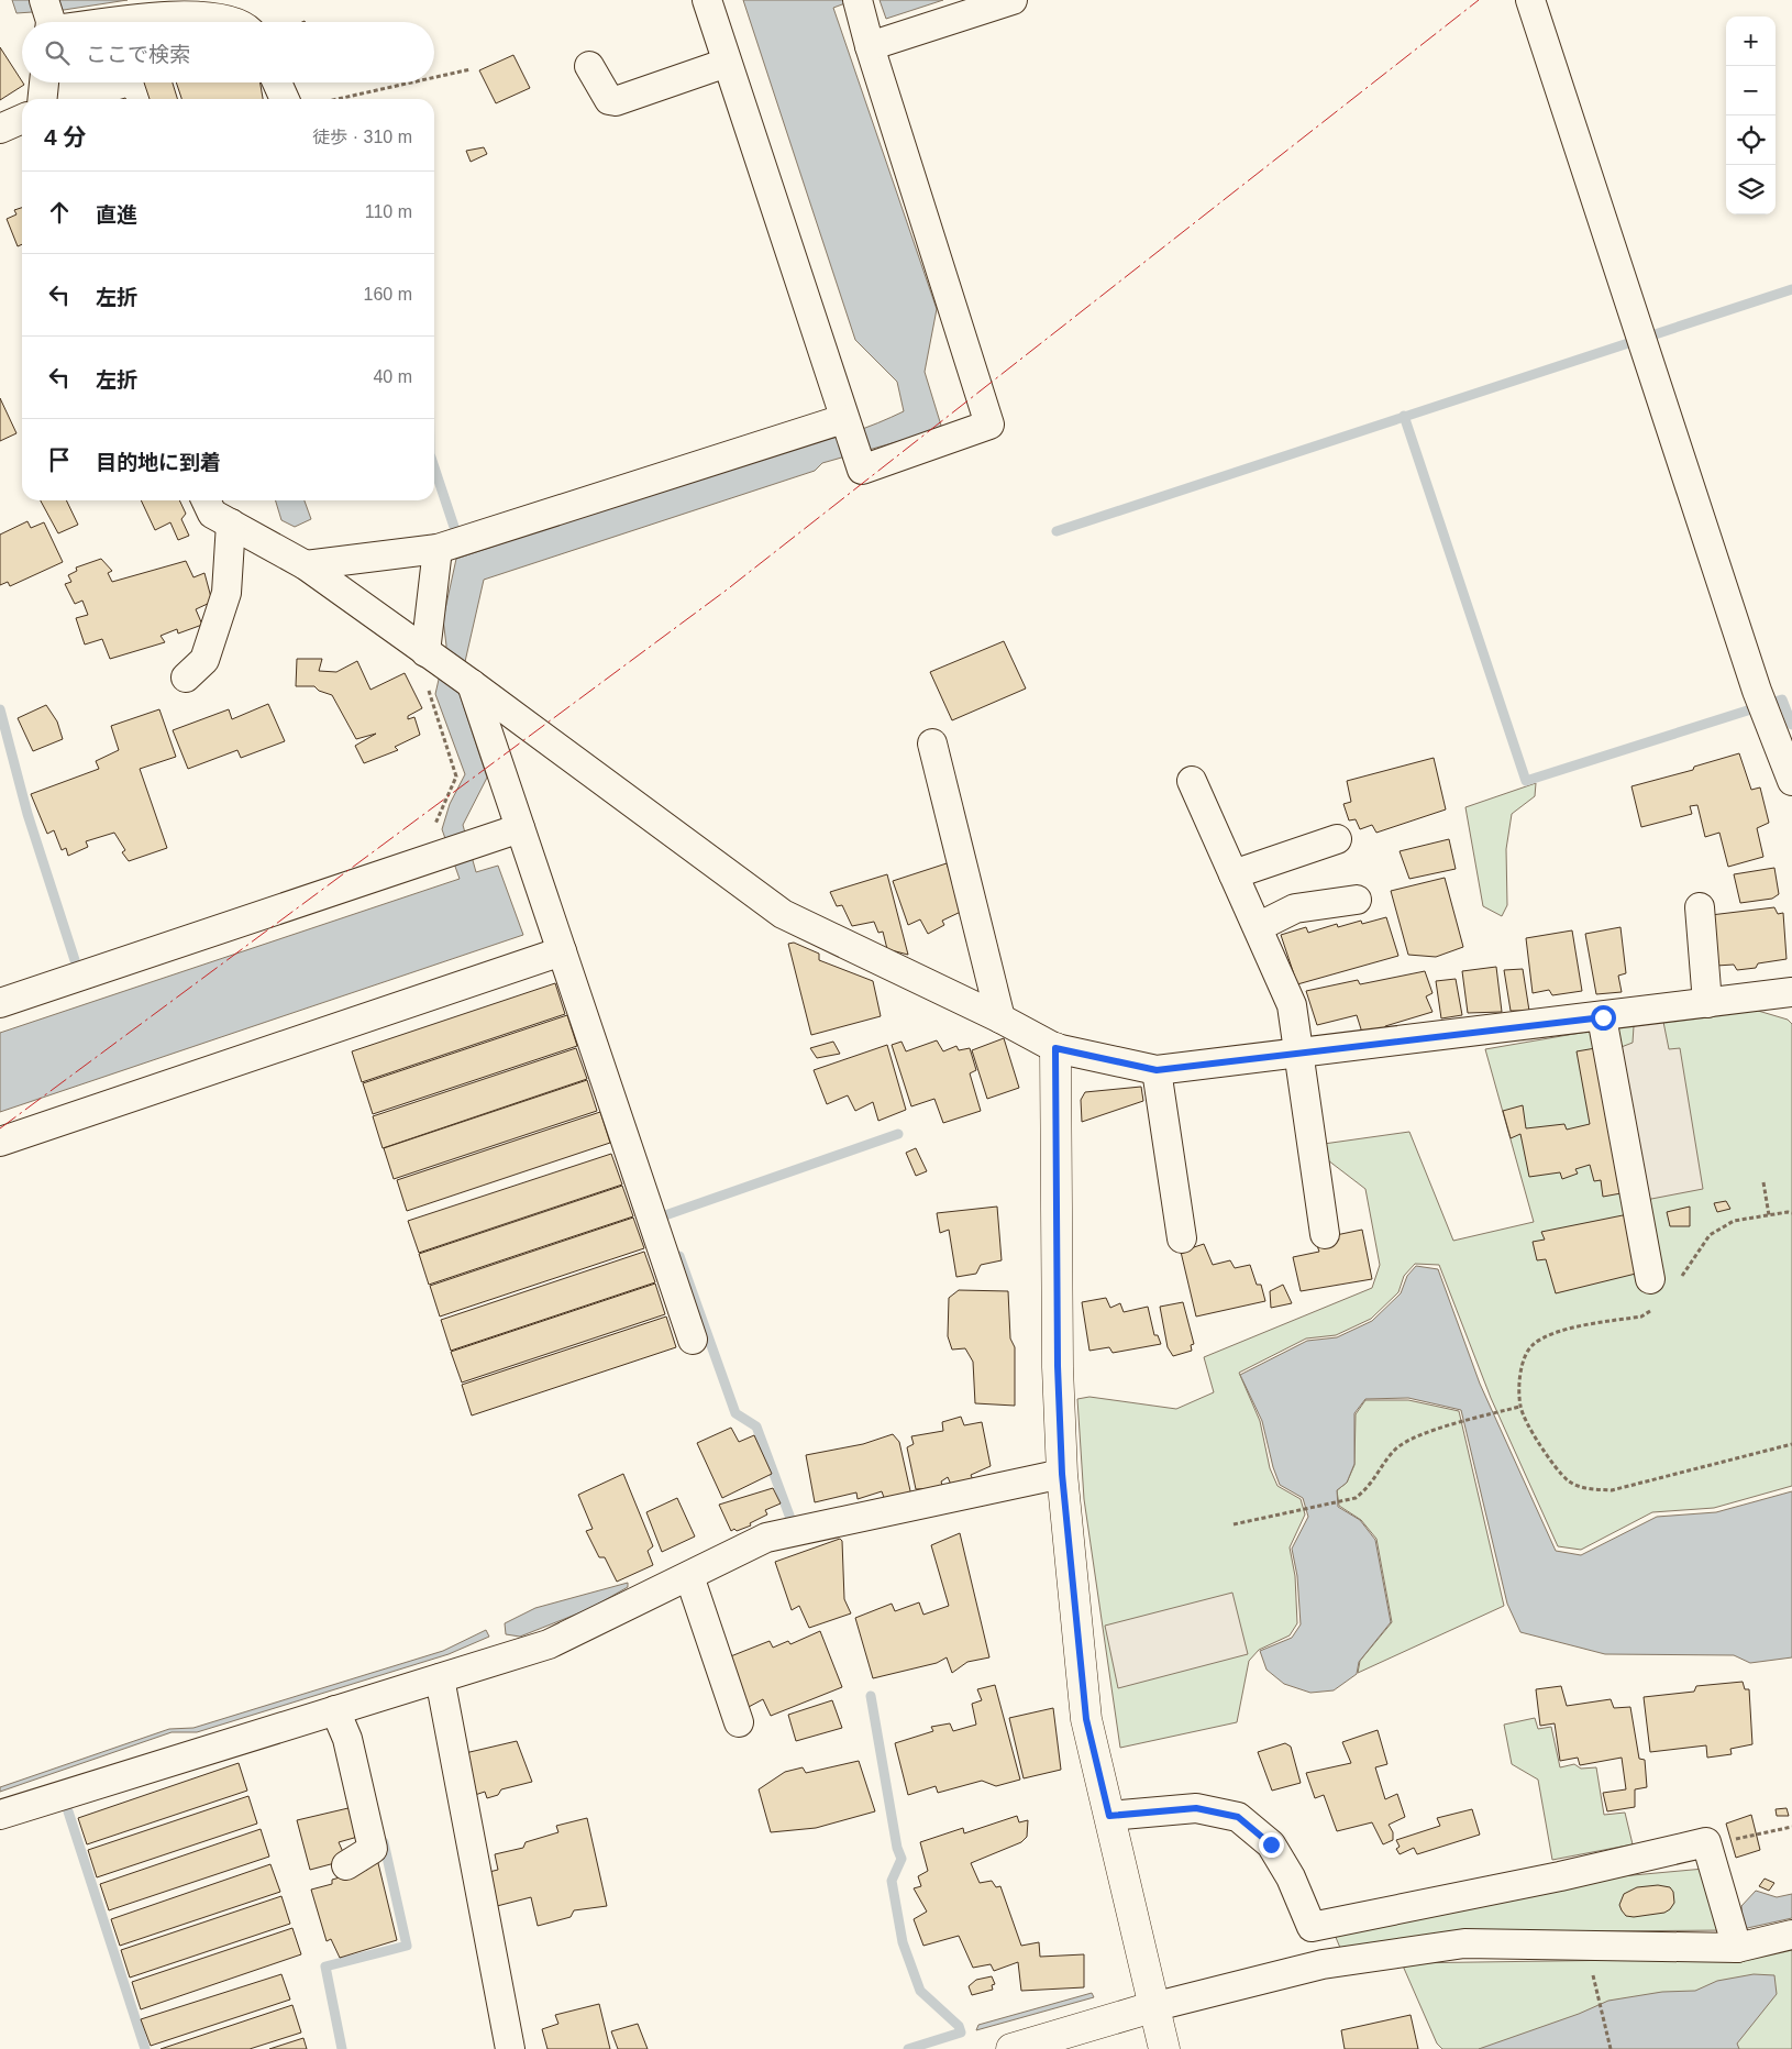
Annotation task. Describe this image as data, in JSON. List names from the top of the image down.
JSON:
{
  "page": {
    "map_buttons": ["+", "−"],
    "search": "ここで検索",
    "heading": ["4 分", "徒歩 · 310 m"],
    "list": [
      ["直進", "110 m"],
      ["左折", "160 m"],
      ["左折", "40 m"],
      "目的地に到着"
    ]
  }
}
